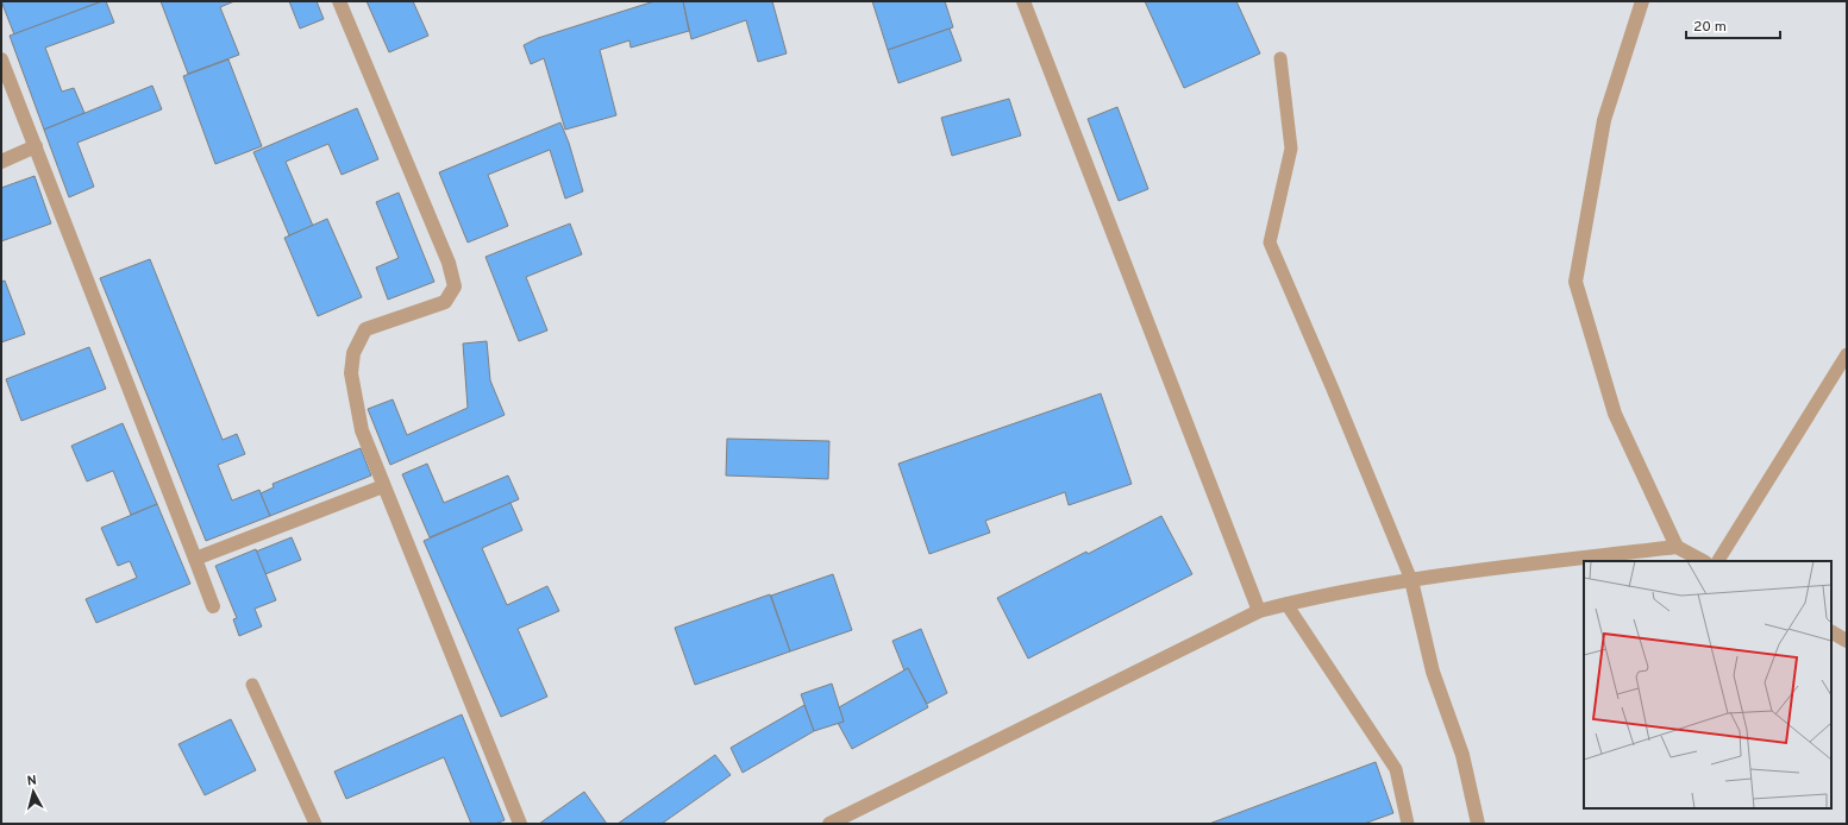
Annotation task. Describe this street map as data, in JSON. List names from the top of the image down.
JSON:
{
  "scale_bar": "20 m",
  "north": "top"
}
